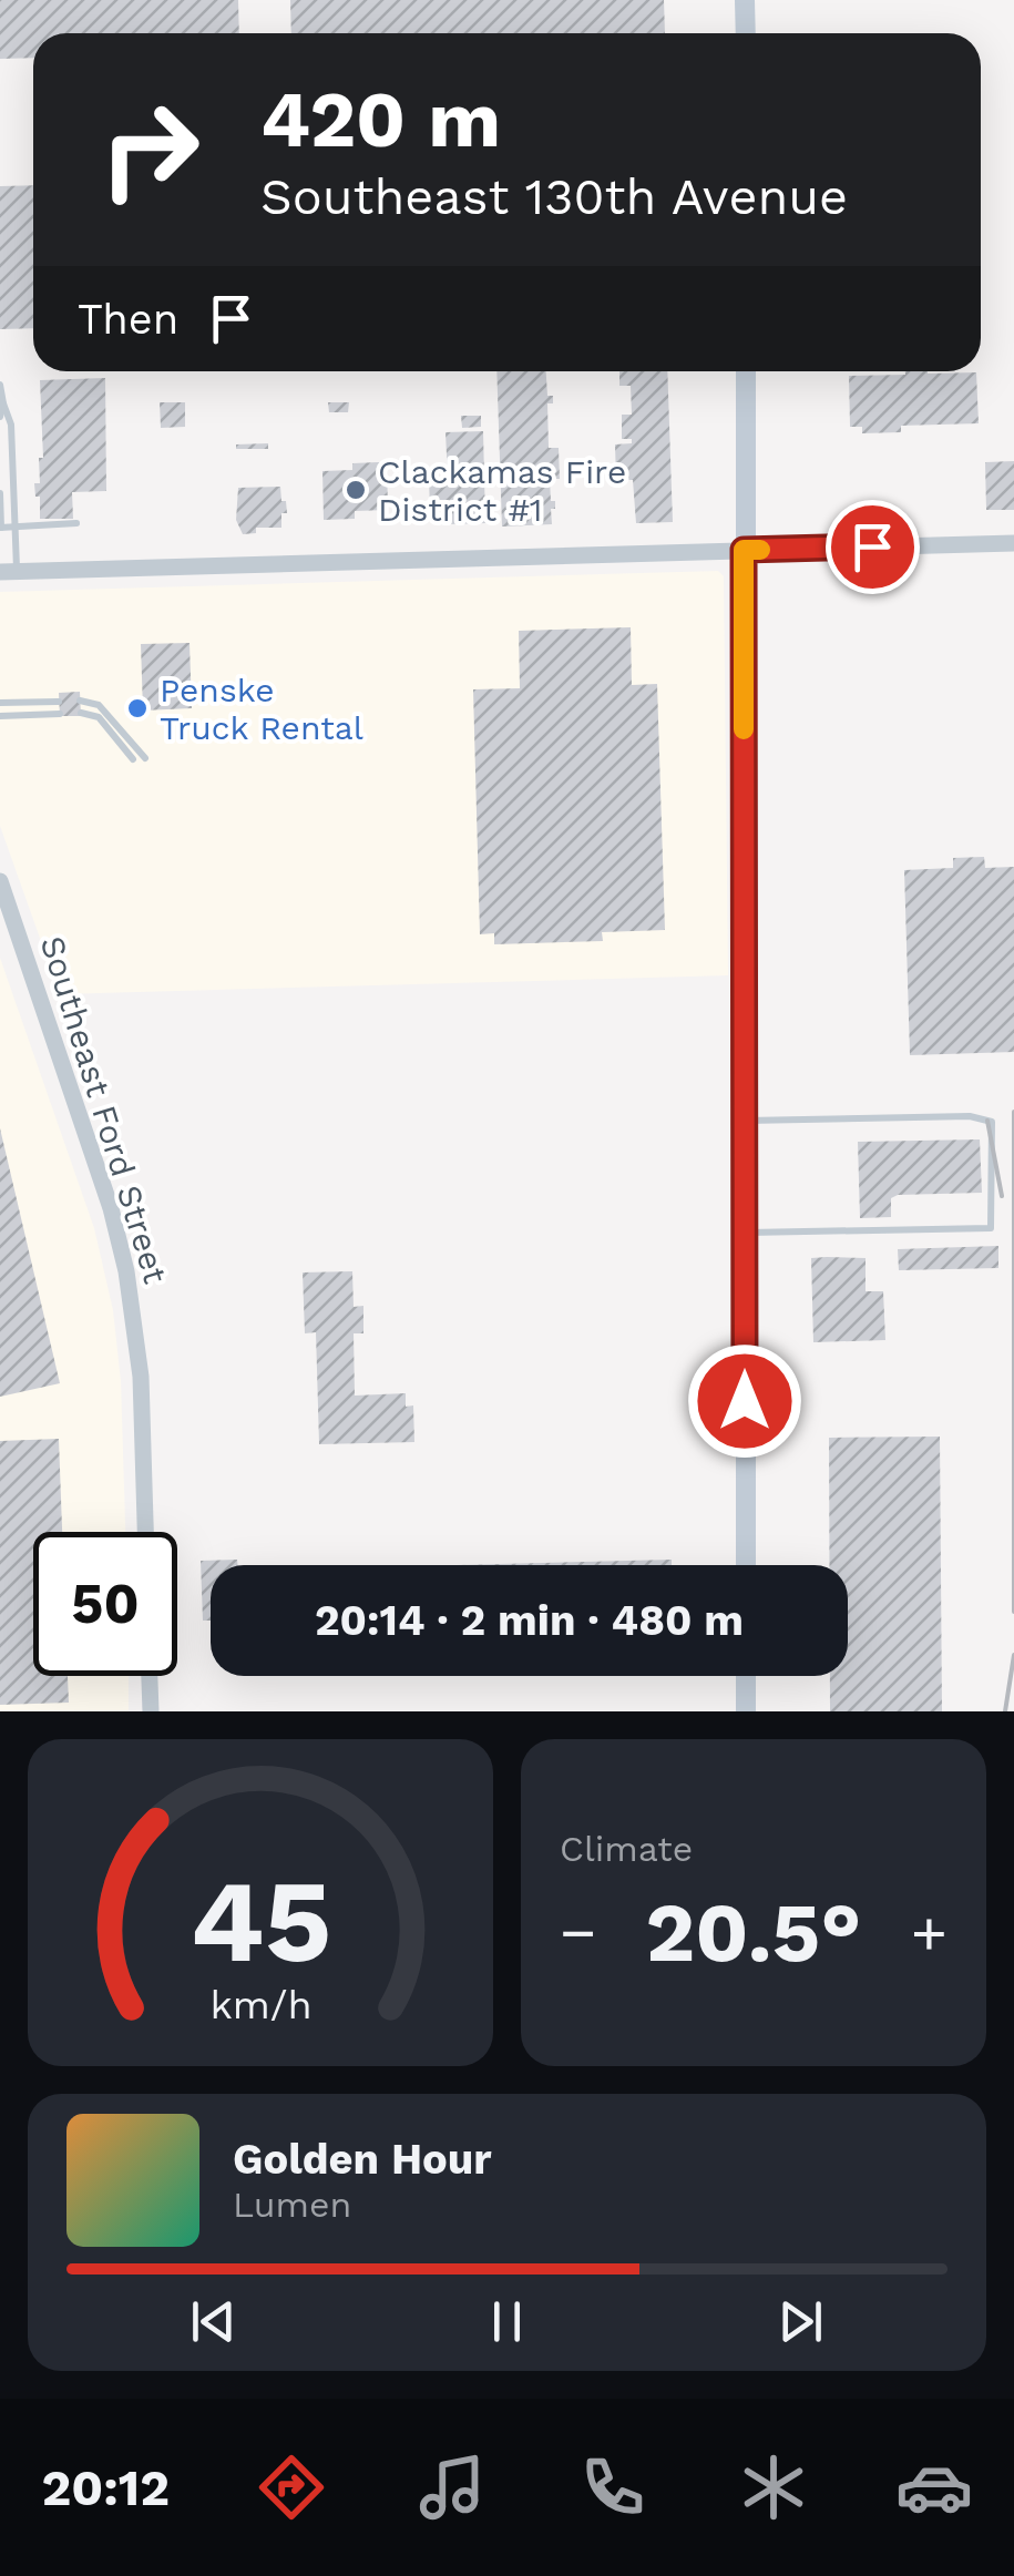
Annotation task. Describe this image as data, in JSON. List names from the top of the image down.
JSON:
{
  "streets": {
    "street": ["Southeast Ford Street"]
  },
  "places": ["Clackamas Fire District #1", "Penske Truck Rental"],
  "page": {
    "turn": ["420 m", "Southeast 130th Avenue"],
    "then": "Then",
    "limit": "50",
    "trip": "20:14 · 2 min · 480 m",
    "tile": "Climate",
    "heat": ["−", "20.5°", "+"],
    "song": ["Golden Hour", "Lumen"],
    "tabs": "20:12",
    "gauge": ["45", "km/h"]
  }
}
